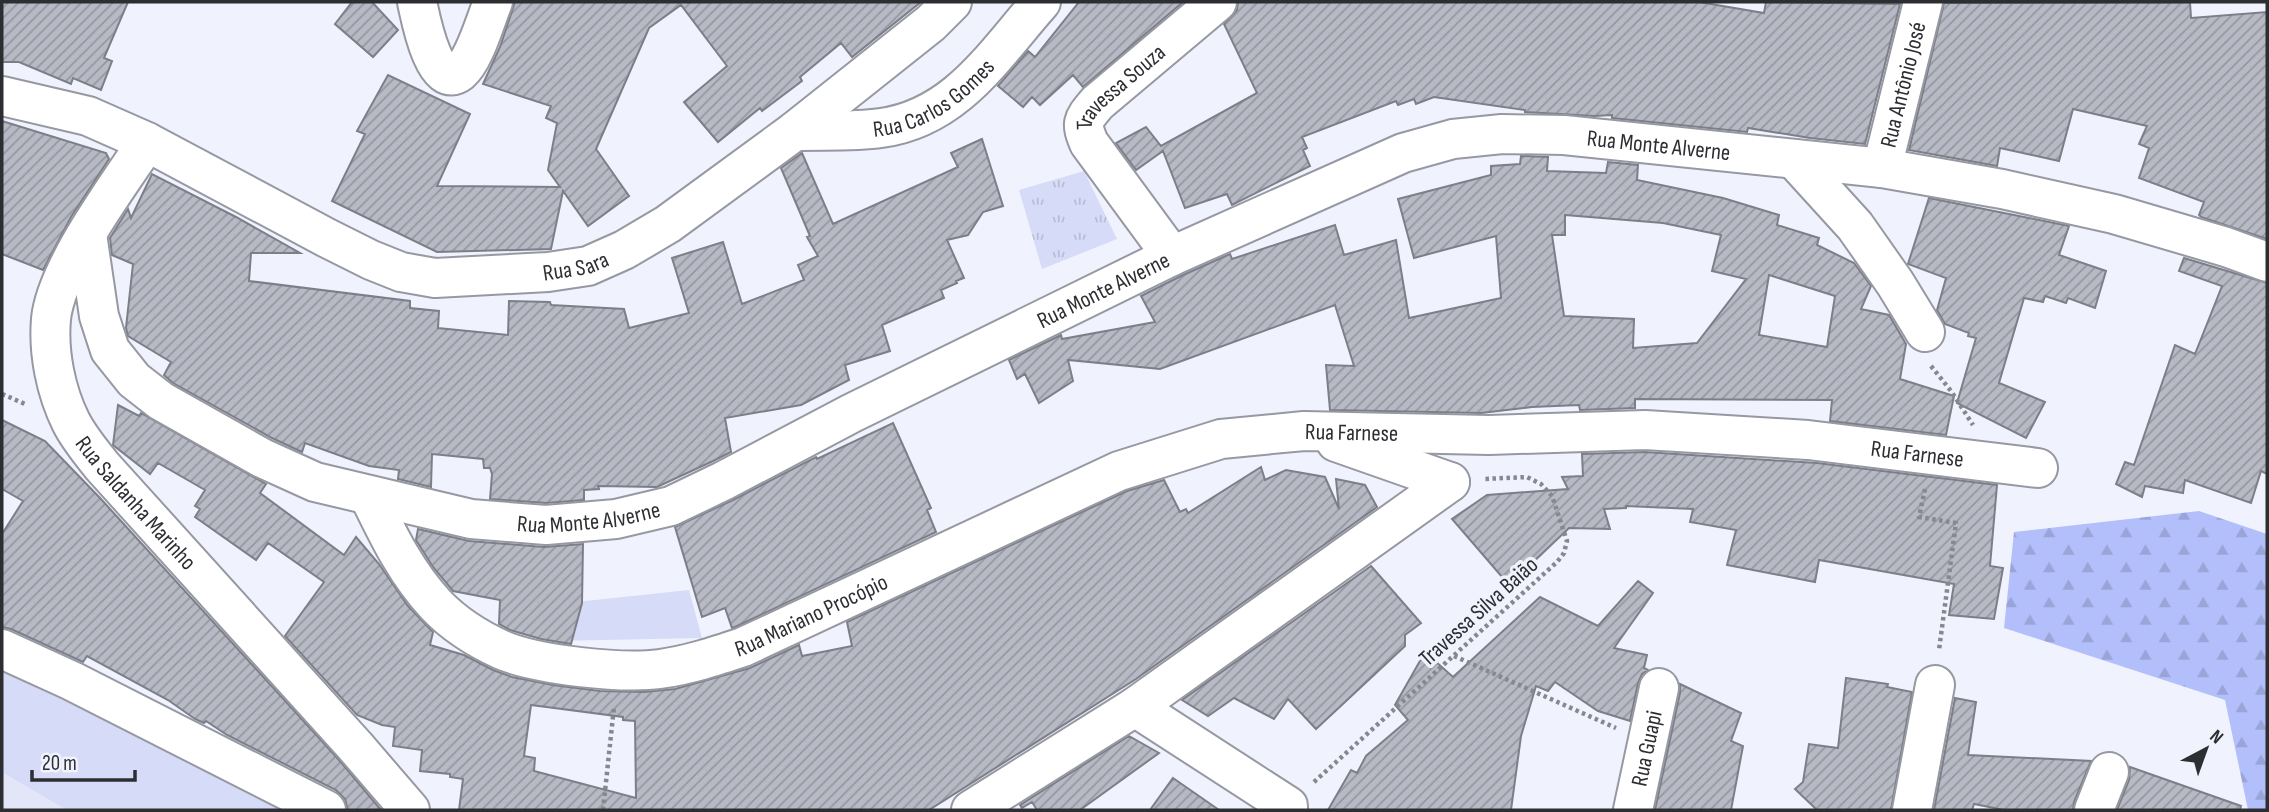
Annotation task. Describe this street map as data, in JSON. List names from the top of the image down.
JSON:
{
  "streets": {
    "street": [
      "Rua Antônio José",
      "Travessa Souza",
      "Rua Carlos Gomes",
      "Rua Monte Alverne",
      "Rua Sara",
      "Rua Farnese",
      "Rua Saldanha Marinho",
      "Rua Mariano Procópio",
      "Rua Guapi"
    ],
    "path": ["Travessa Silva Baião"]
  },
  "crossings": [
    ["Rua Antônio José", "Rua Monte Alverne"],
    ["Travessa Souza", "Rua Monte Alverne"],
    ["Rua Carlos Gomes", "Rua Sara"],
    ["Rua Monte Alverne", "Rua Saldanha Marinho"],
    ["Rua Monte Alverne", "Rua Mariano Procópio"],
    ["Rua Sara", "Rua Saldanha Marinho"],
    ["Rua Farnese", "Travessa Silva Baião"],
    ["Rua Farnese", "Rua Mariano Procópio"]
  ],
  "scale_bar": "20 m",
  "north": "top right"
}
